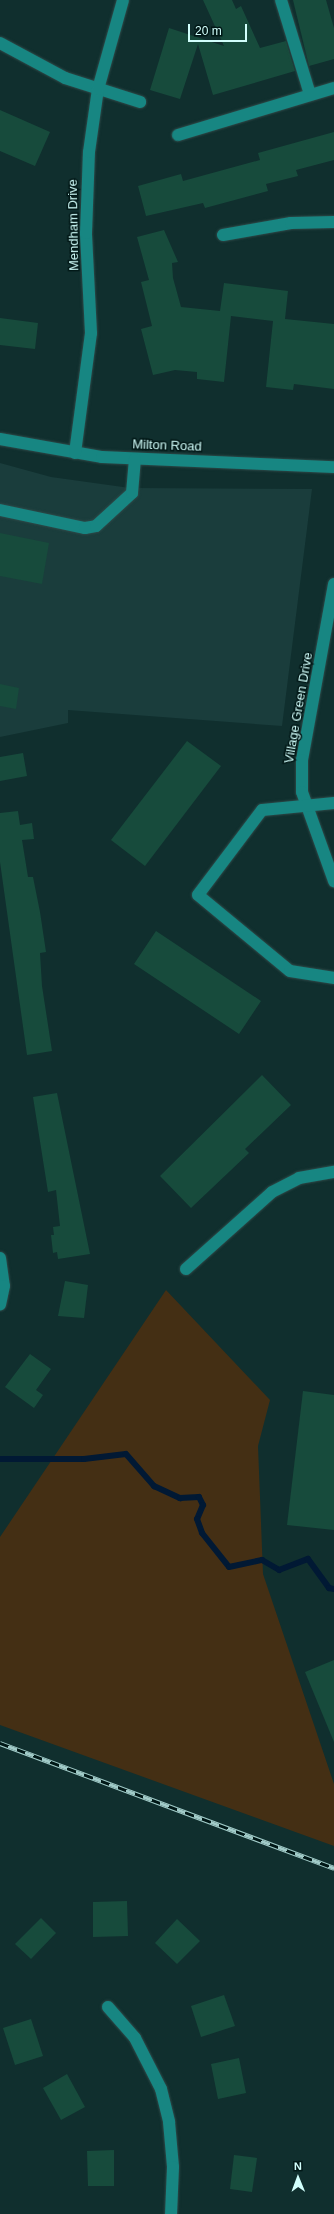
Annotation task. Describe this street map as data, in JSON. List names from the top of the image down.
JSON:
{
  "streets": {
    "street": ["Mendham Drive", "Milton Road", "Village Green Drive"]
  },
  "crossings": [
    ["Mendham Drive", "Milton Road"]
  ],
  "scale_bar": "20 m",
  "north": "top"
}
